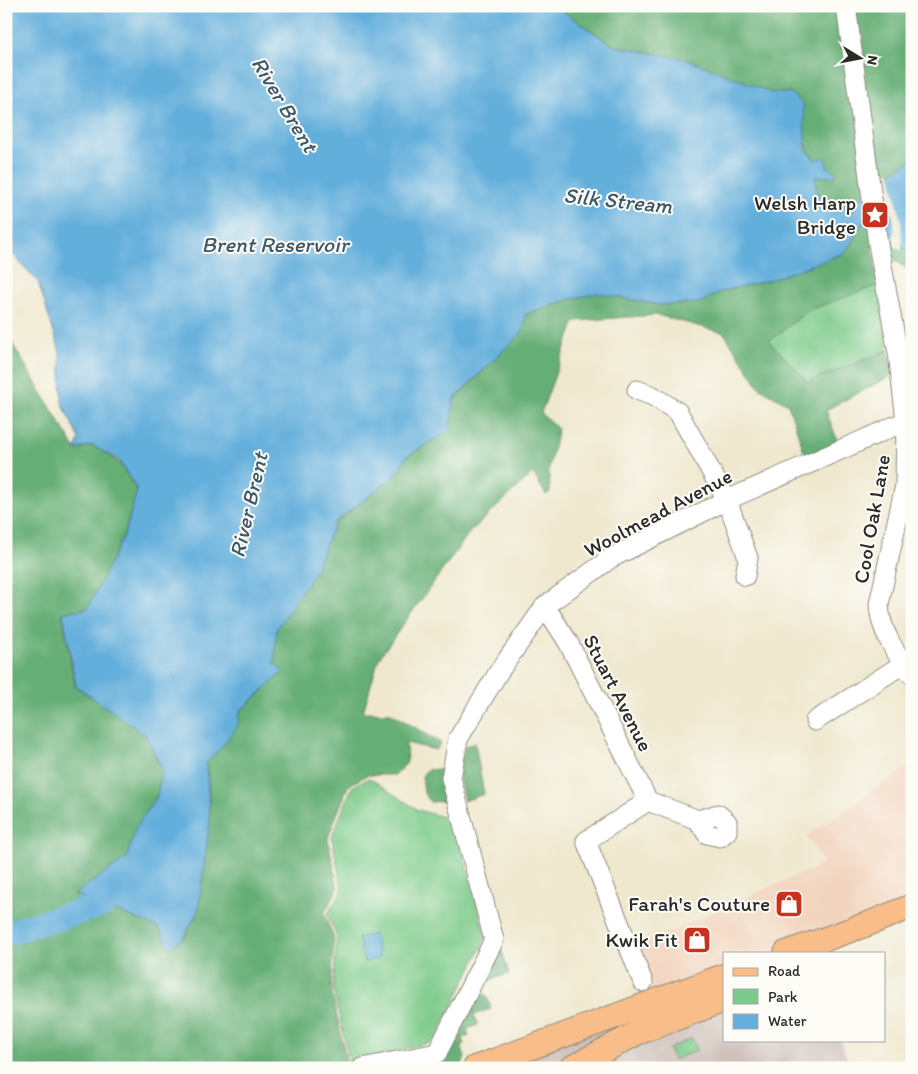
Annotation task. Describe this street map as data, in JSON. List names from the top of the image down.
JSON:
{
  "streets": {
    "street": ["Woolmead Avenue", "Cool Oak Lane", "Stuart Avenue"]
  },
  "crossings": [
    ["Woolmead Avenue", "Cool Oak Lane"],
    ["Woolmead Avenue", "Stuart Avenue"]
  ],
  "water": ["River Brent", "Silk Stream", "Brent Reservoir"],
  "places": {
    "place": ["Welsh Harp Bridge"],
    "shop": ["Farah's Couture", "Kwik Fit"]
  },
  "legend": ["Road", "Park", "Water"],
  "north": "right"
}
